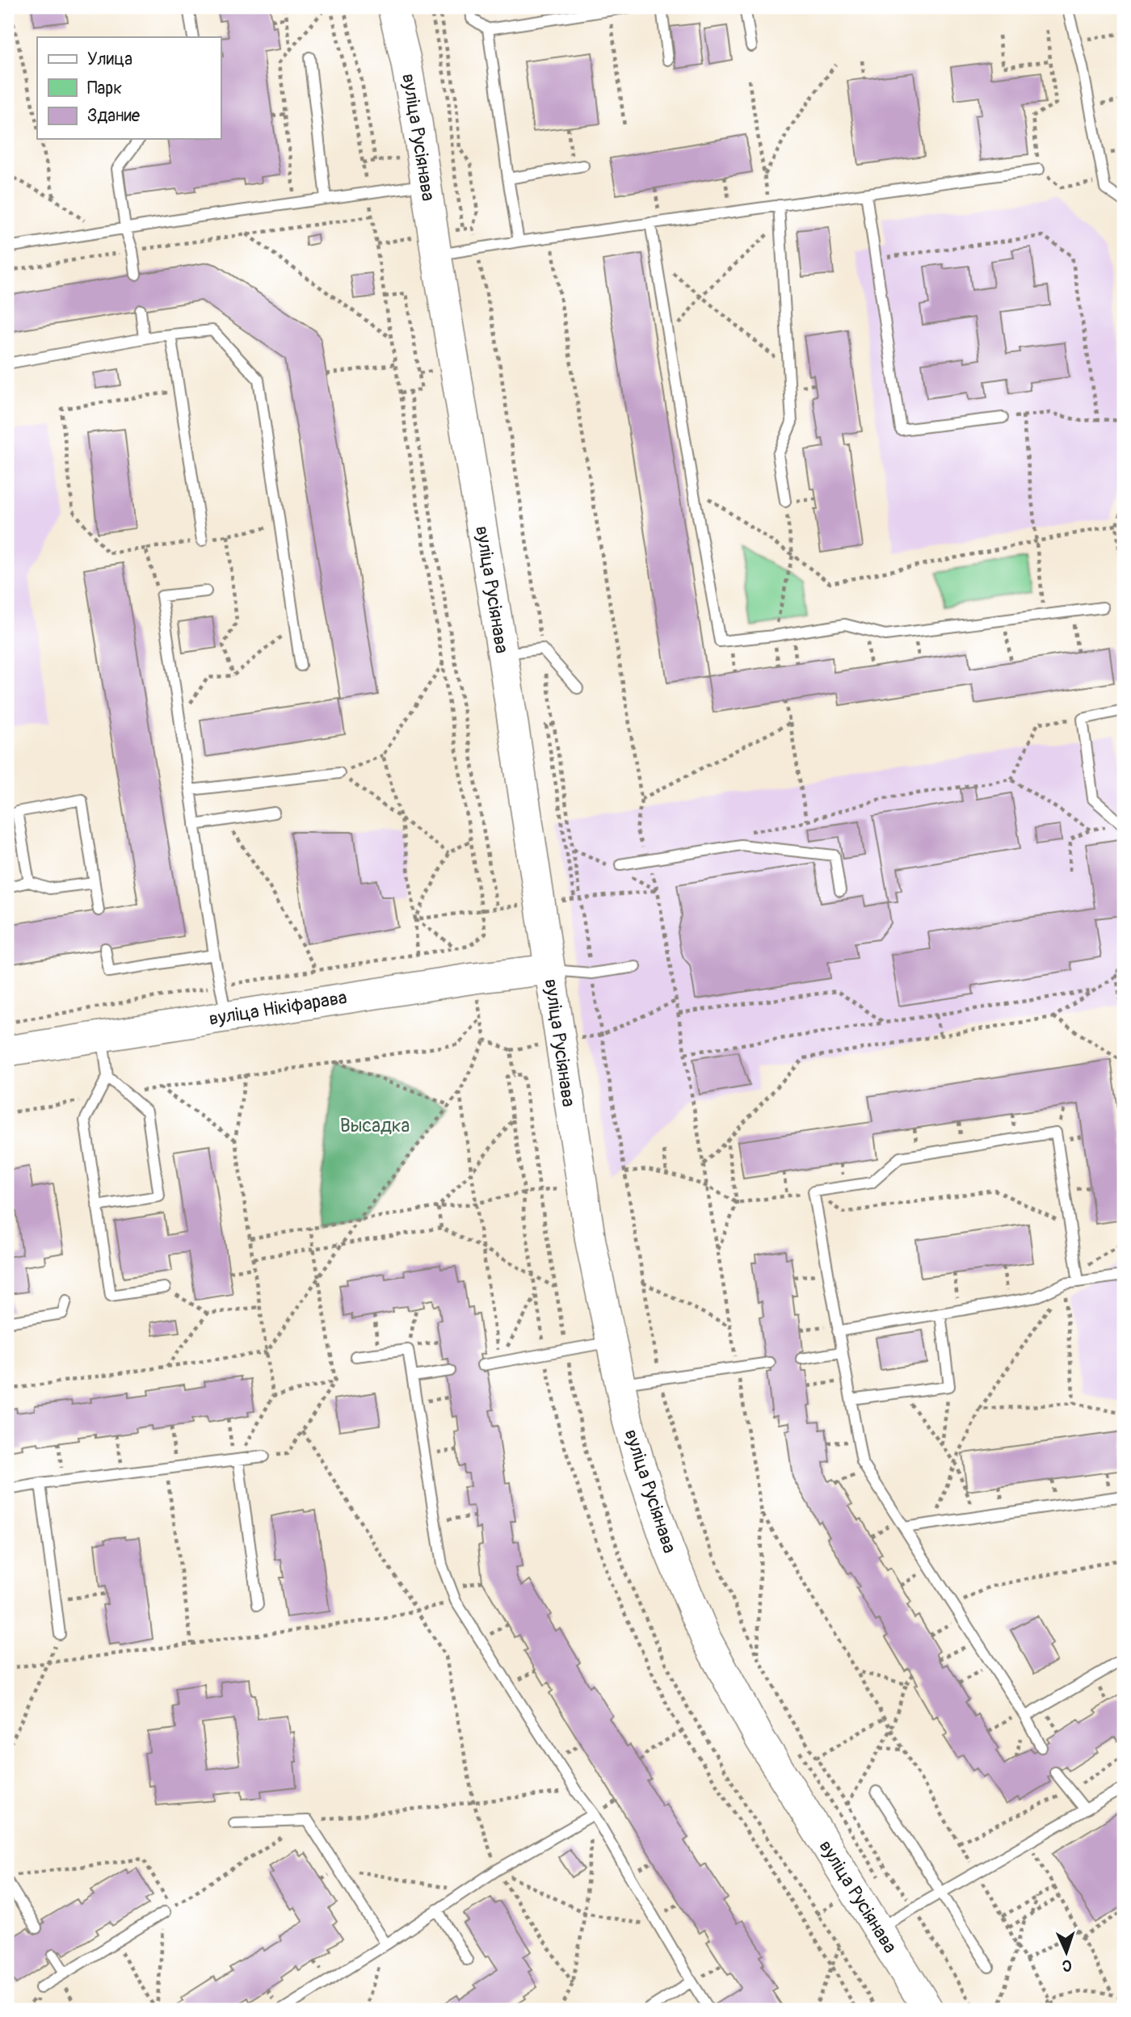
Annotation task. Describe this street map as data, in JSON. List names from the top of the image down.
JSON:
{
  "streets": {
    "main road": ["вуліца Русіянава", "вуліца Нікіфарава"]
  },
  "crossings": [
    ["вуліца Русіянава", "вуліца Нікіфарава"]
  ],
  "parks": ["Высадка"],
  "legend": ["Улица", "Парк", "Здание"],
  "north": "bottom"
}
